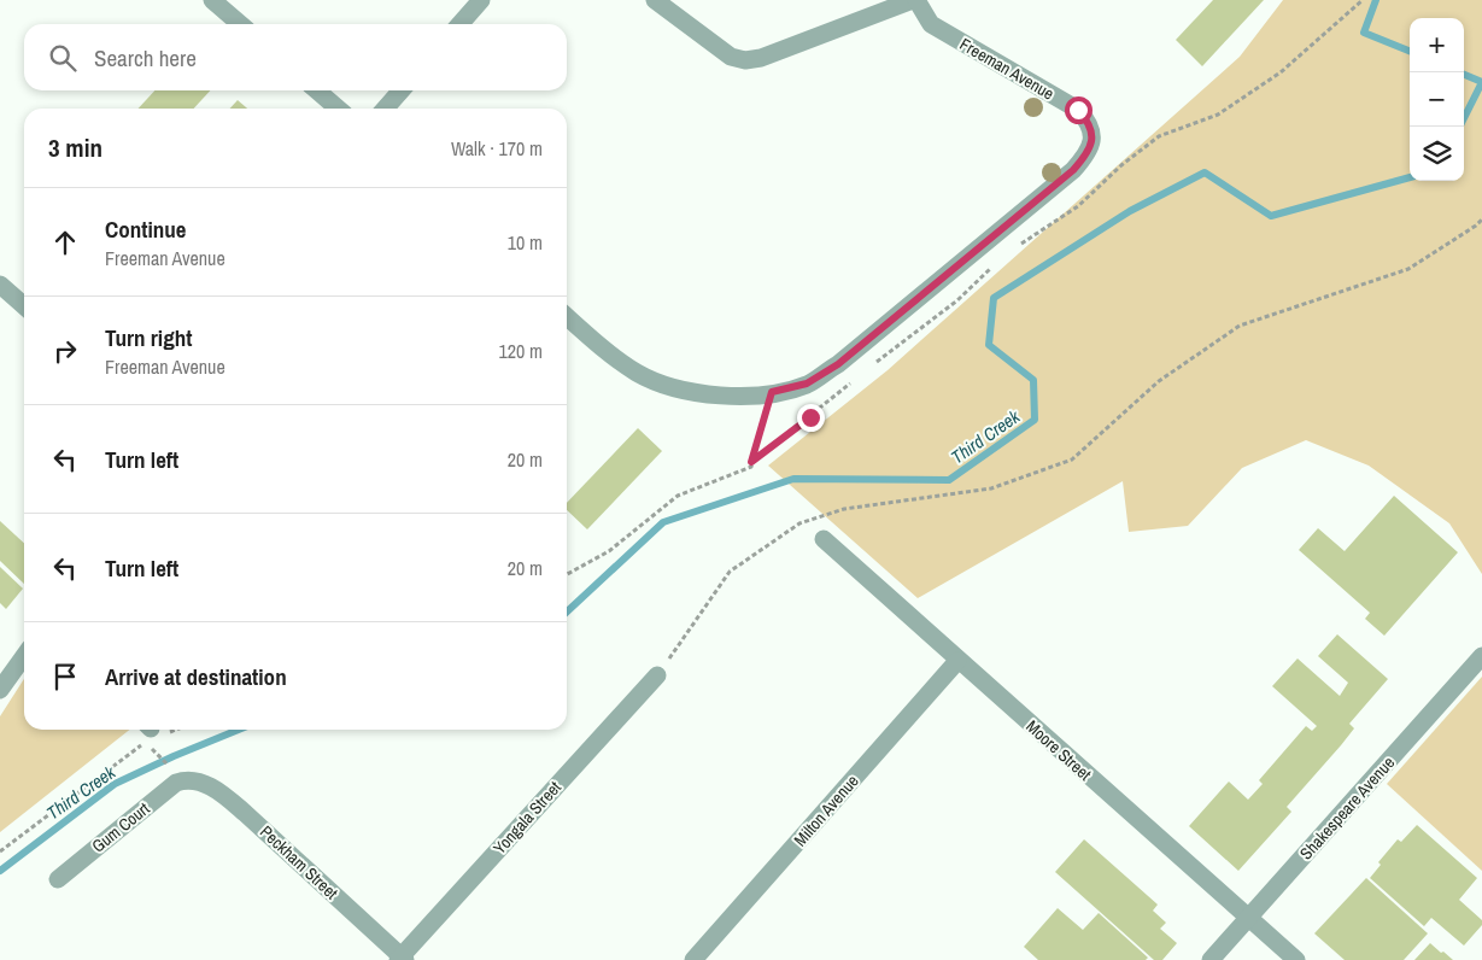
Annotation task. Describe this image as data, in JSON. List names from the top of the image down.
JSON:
{
  "streets": {
    "street": [
      "Freeman Avenue",
      "Moore Street",
      "Shakespeare Avenue",
      "Milton Avenue",
      "Yongala Street",
      "Gum Court",
      "Peckham Street"
    ]
  },
  "crossings": [
    ["Moore Street", "Shakespeare Avenue"],
    ["Moore Street", "Milton Avenue"],
    ["Yongala Street", "Peckham Street"],
    ["Gum Court", "Peckham Street"]
  ],
  "water": ["Third Creek"],
  "page": {
    "map_buttons": ["+", "−"],
    "search": "Search here",
    "heading": ["3 min", "Walk · 170 m"],
    "list": [
      ["Continue", "Freeman Avenue", "10 m"],
      ["Turn right", "Freeman Avenue", "120 m"],
      ["Turn left", "20 m"],
      ["Turn left", "20 m"],
      "Arrive at destination"
    ]
  }
}
